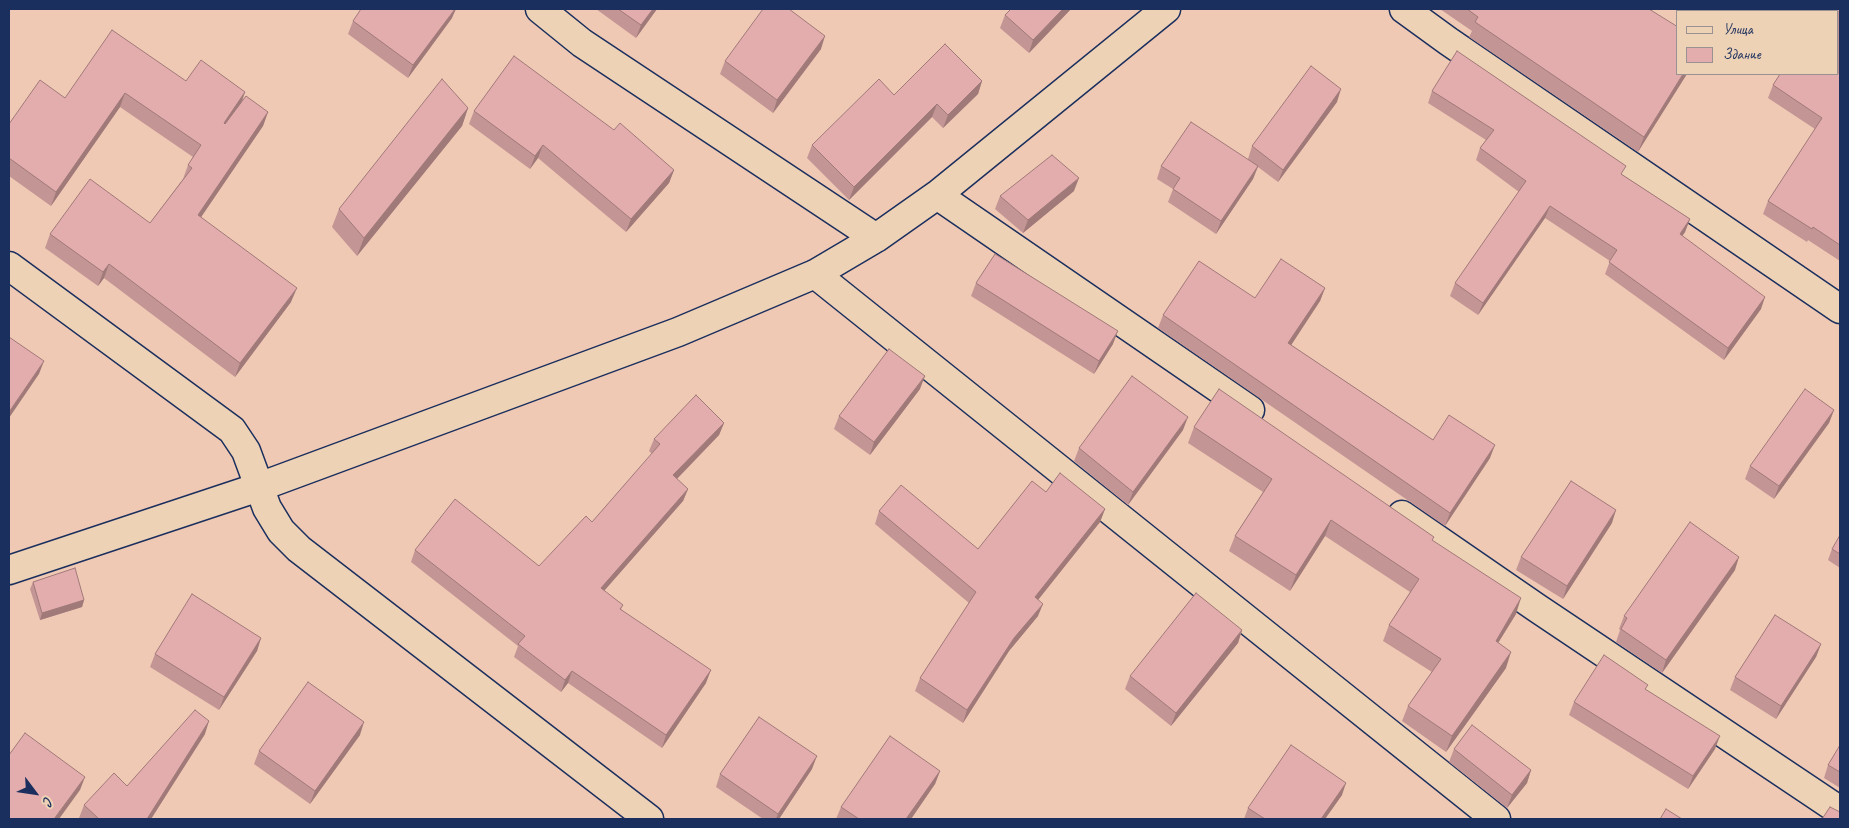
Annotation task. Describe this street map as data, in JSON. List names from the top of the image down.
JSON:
{
  "legend": ["Улица", "Здание"],
  "north": "bottom right"
}
